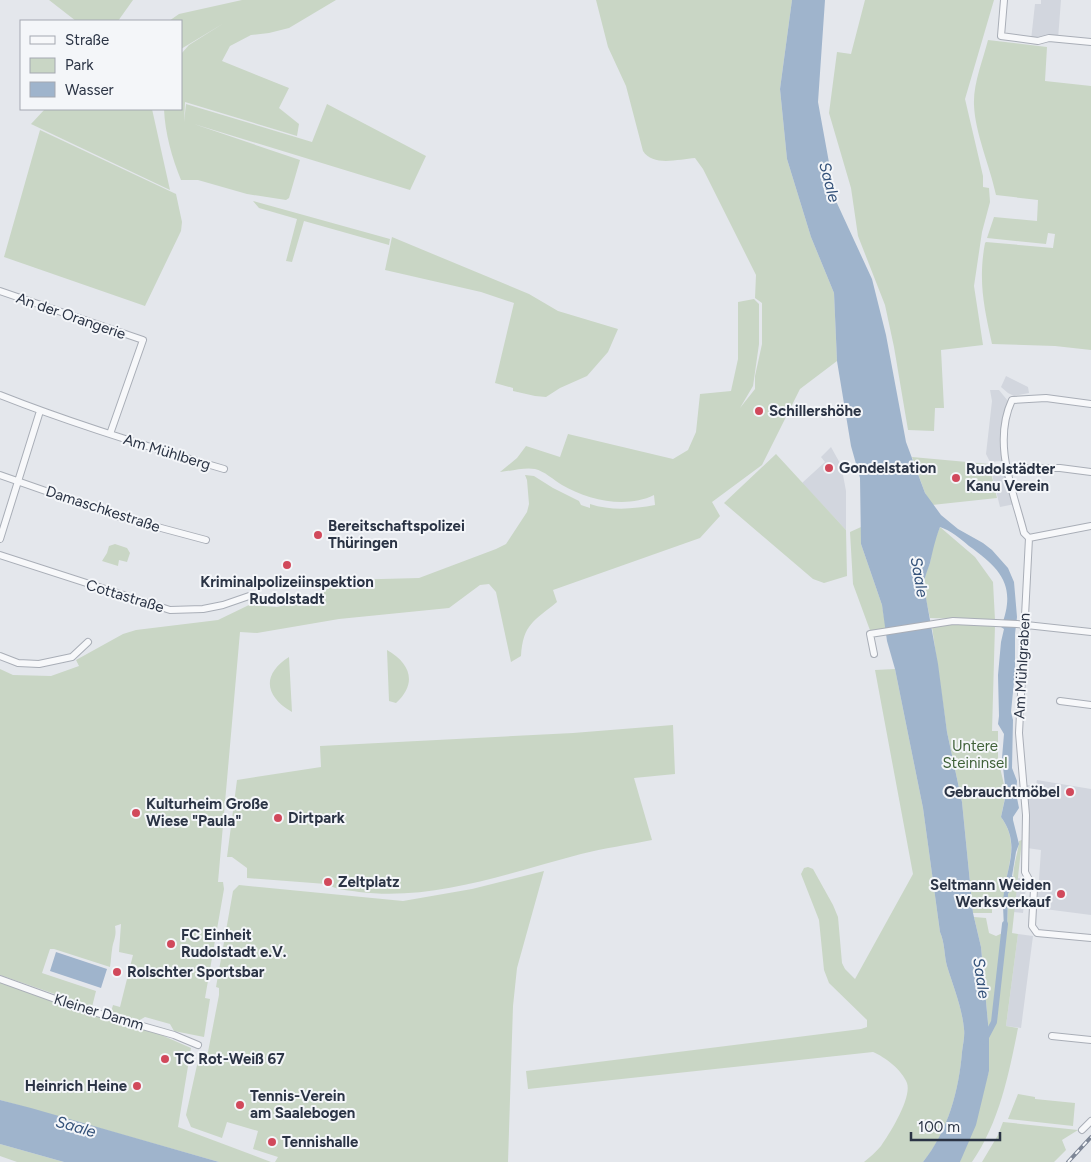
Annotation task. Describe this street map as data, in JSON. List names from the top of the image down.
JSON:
{
  "streets": {
    "street": [
      "An der Orangerie",
      "Am Mühlberg",
      "Damaschkestraße",
      "Cottastraße",
      "Am Mühlgraben",
      "Kleiner Damm"
    ]
  },
  "crossings": [
    ["An der Orangerie", "Am Mühlberg"]
  ],
  "water": ["Saale"],
  "parks": ["Untere Steininsel"],
  "places": [
    "Schillershöhe",
    "Gondelstation",
    "Rudolstädter Kanu Verein",
    "Bereitschaftspolizei Thüringen",
    "Kriminalpolizeiinspektion Rudolstadt",
    "Gebrauchtmöbel",
    "Kulturheim Große Wiese \"Paula\"",
    "Dirtpark",
    "Zeltplatz",
    "Seltmann Weiden Werksverkauf",
    "FC Einheit Rudolstadt e.V.",
    "Rolschter Sportsbar",
    "TC Rot-Weiß 67",
    "Heinrich Heine",
    "Tennis-Verein am Saalebogen",
    "Tennishalle"
  ],
  "legend": ["Straße", "Park", "Wasser"],
  "scale_bar": "100 m"
}
